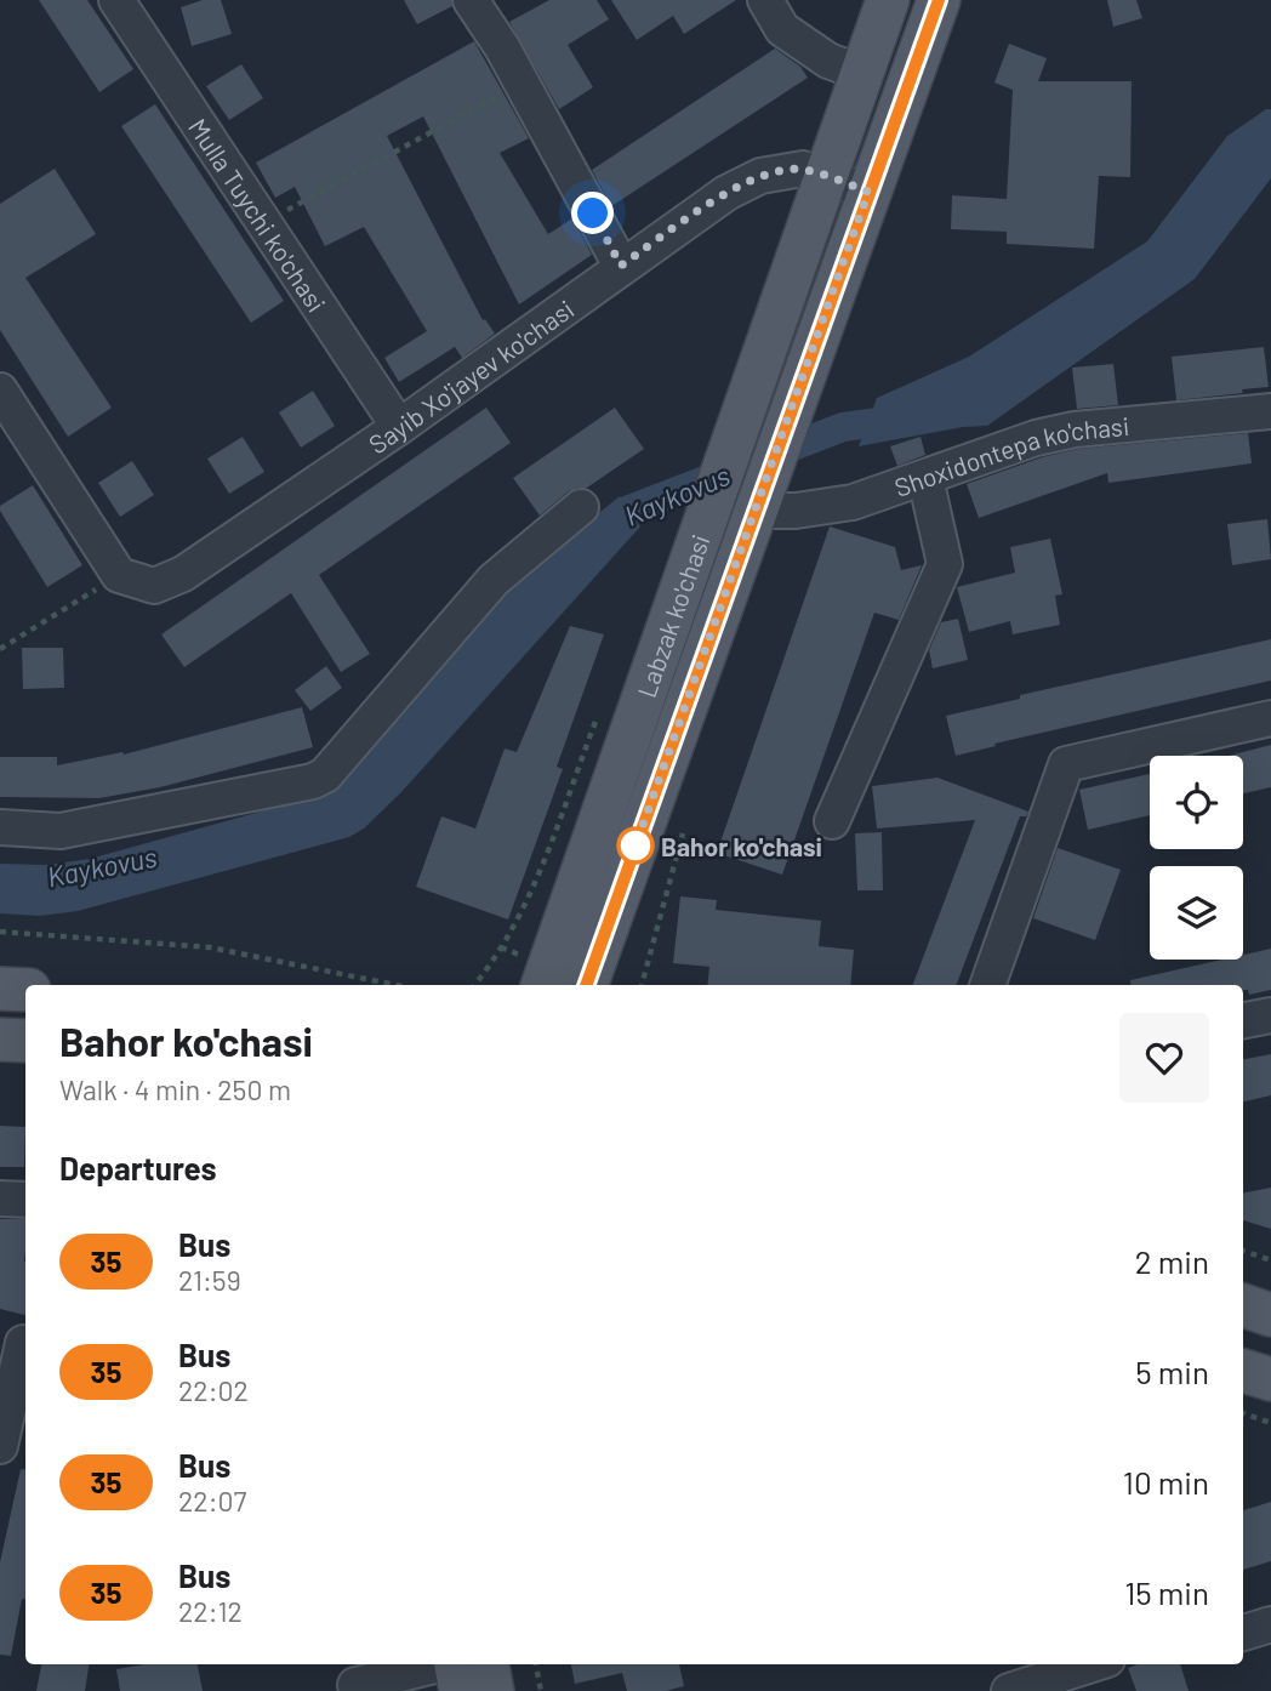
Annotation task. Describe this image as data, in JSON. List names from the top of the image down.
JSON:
{
  "streets": {
    "main road": ["Labzak ko'chasi"],
    "street": ["Mulla Tuychi ko'chasi", "Sayib Xo'jayev ko'chasi", "Shoxidontepa ko'chasi"]
  },
  "crossings": [
    ["Mulla Tuychi ko'chasi", "Sayib Xo'jayev ko'chasi"],
    ["Sayib Xo'jayev ko'chasi", "Labzak ko'chasi"],
    ["Shoxidontepa ko'chasi", "Labzak ko'chasi"]
  ],
  "water": ["Kaykovus"],
  "places": ["Bahor ko'chasi"],
  "lines": ["bus line 35"],
  "page": {
    "heading": [
      ["Bahor ko'chasi", "Walk · 4 min · 250 m"],
      "Departures"
    ],
    "list": [
      {
        "mark": "35",
        "name": "Bus",
        "note": "21:59",
        "value": "2 min"
      },
      {
        "mark": "35",
        "name": "Bus",
        "note": "22:02",
        "value": "5 min"
      },
      {
        "mark": "35",
        "name": "Bus",
        "note": "22:07",
        "value": "10 min"
      },
      {
        "mark": "35",
        "name": "Bus",
        "note": "22:12",
        "value": "15 min"
      }
    ]
  }
}
